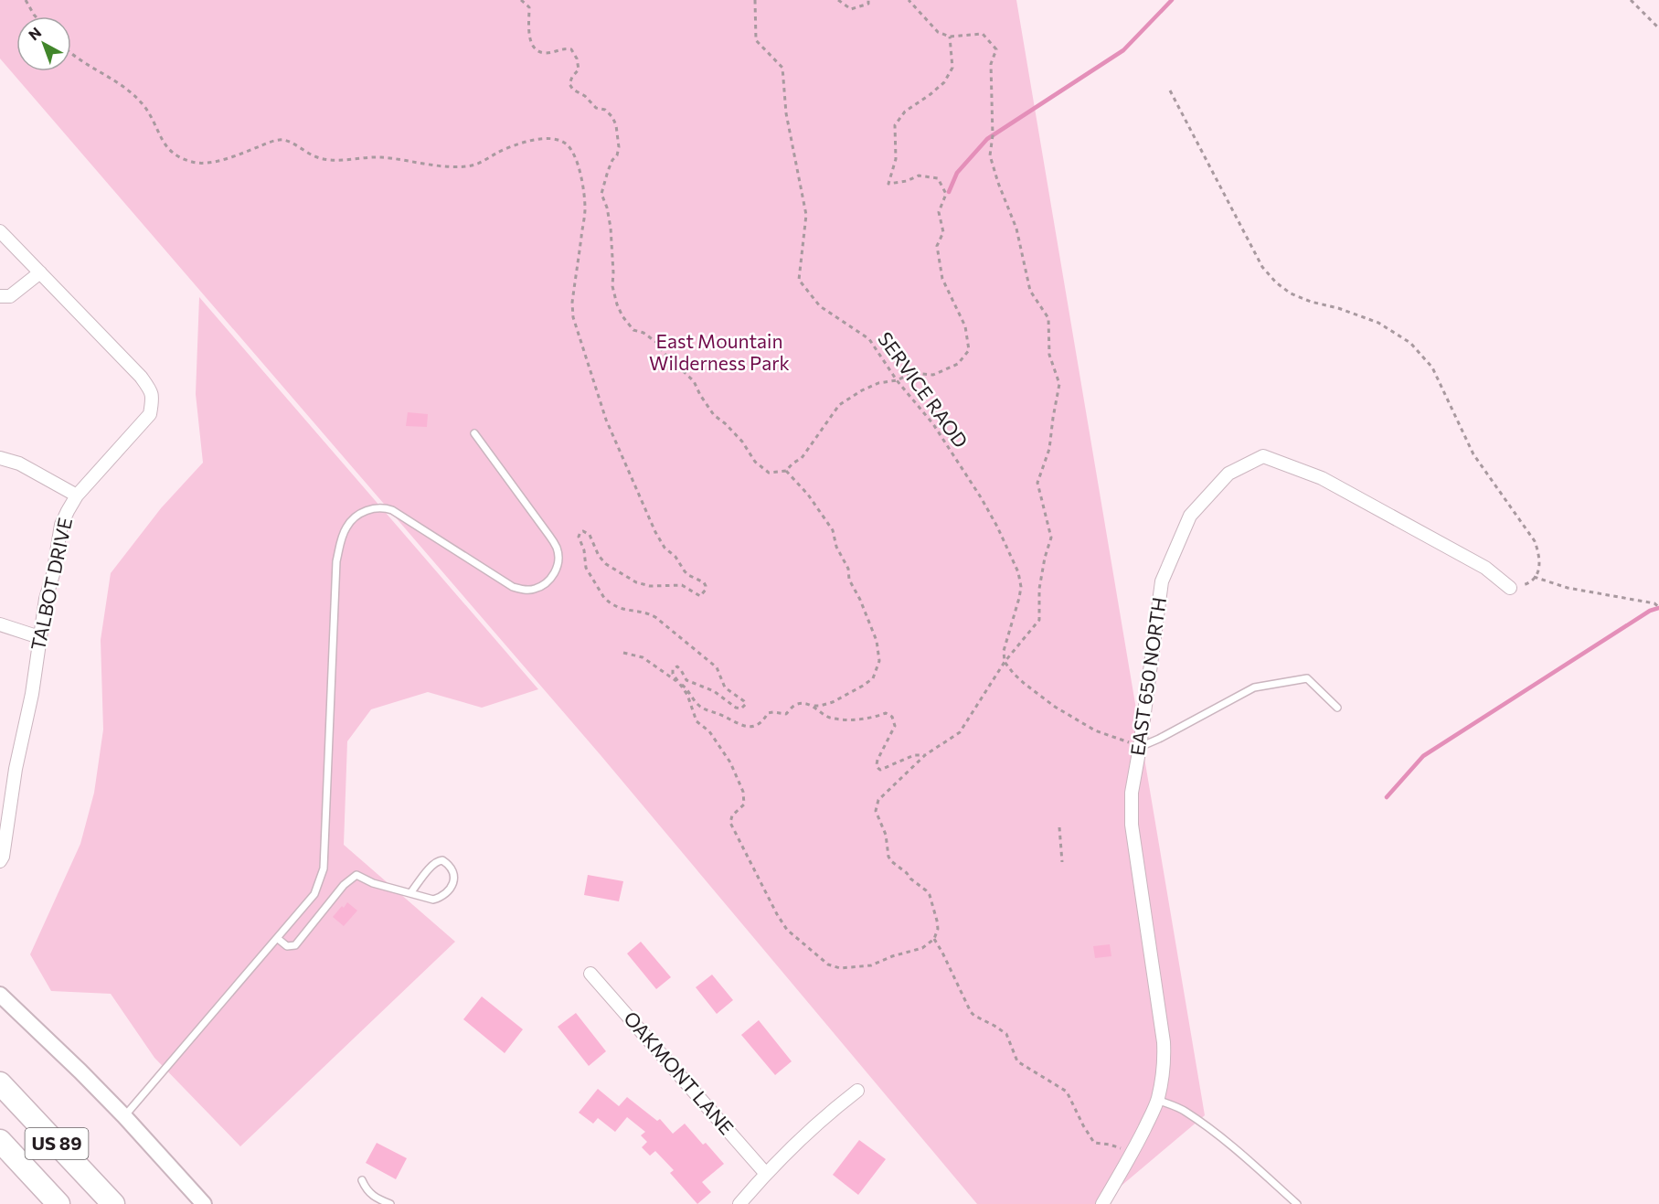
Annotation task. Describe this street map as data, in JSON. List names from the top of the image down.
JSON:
{
  "streets": {
    "highway": ["US 89"],
    "street": ["TALBOT DRIVE", "EAST 650 NORTH", "OAKMONT LANE"],
    "path": ["SERVICE RAOD"]
  },
  "parks": ["East Mountain Wilderness Park"],
  "north": "top left"
}
